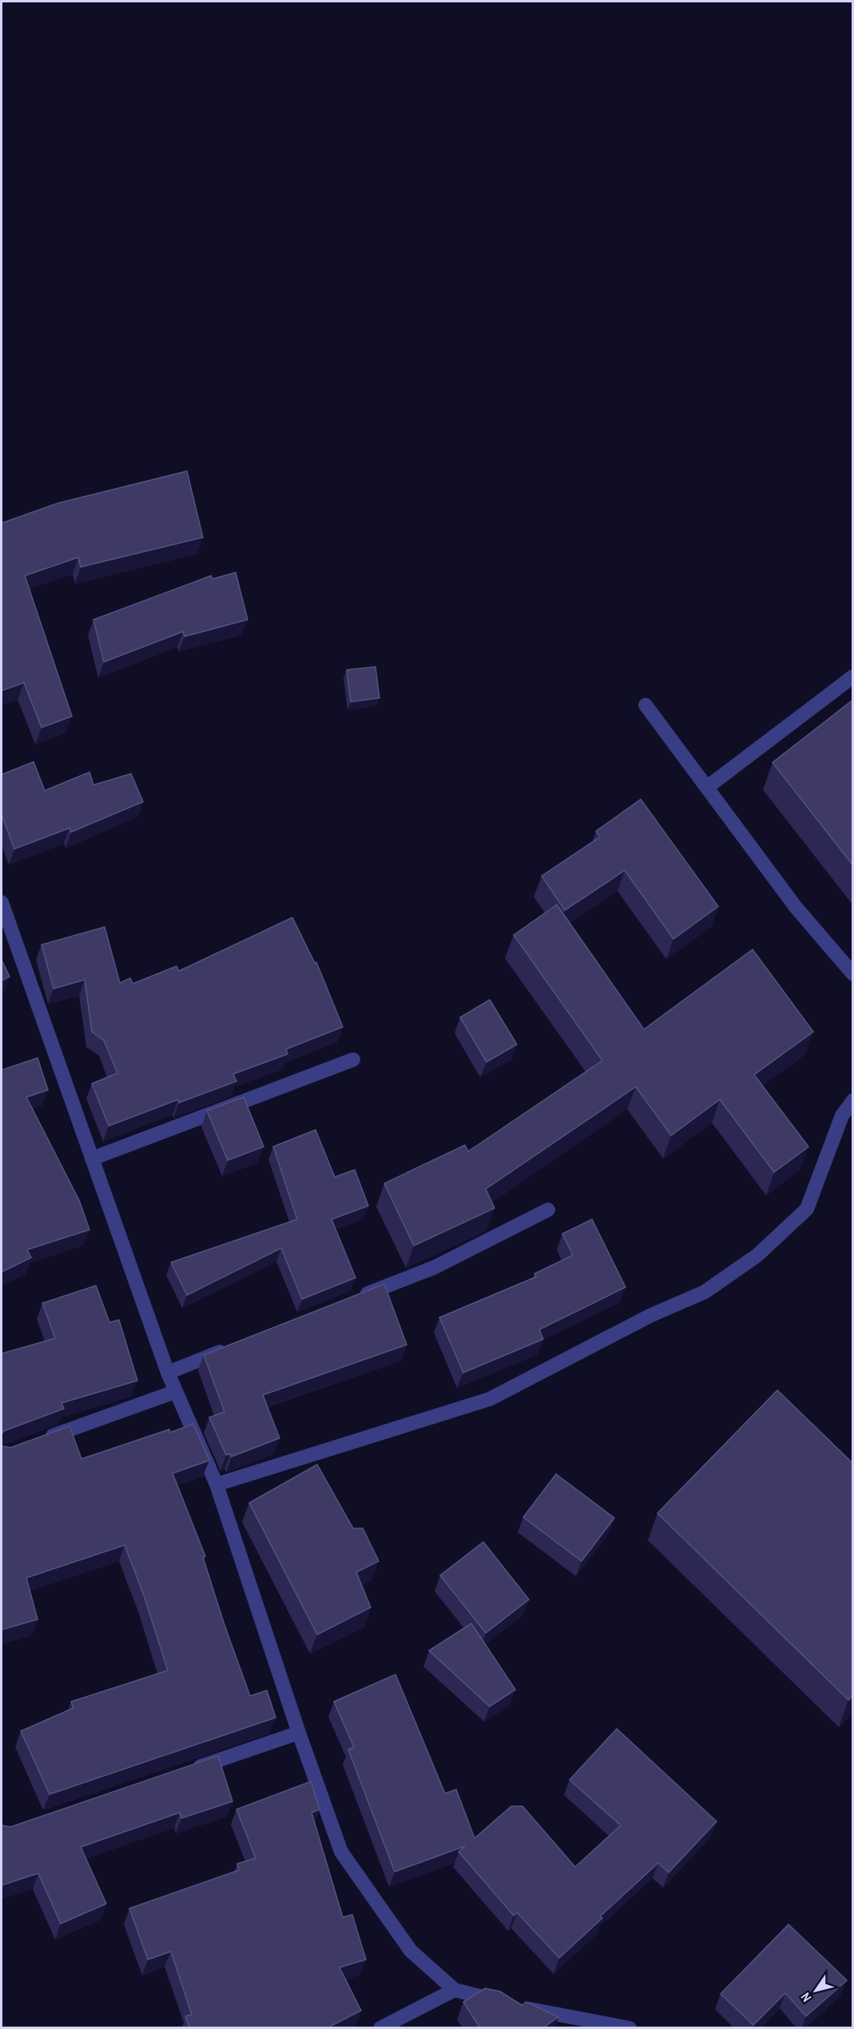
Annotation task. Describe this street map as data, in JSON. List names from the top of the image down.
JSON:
{
  "north": "bottom left"
}
